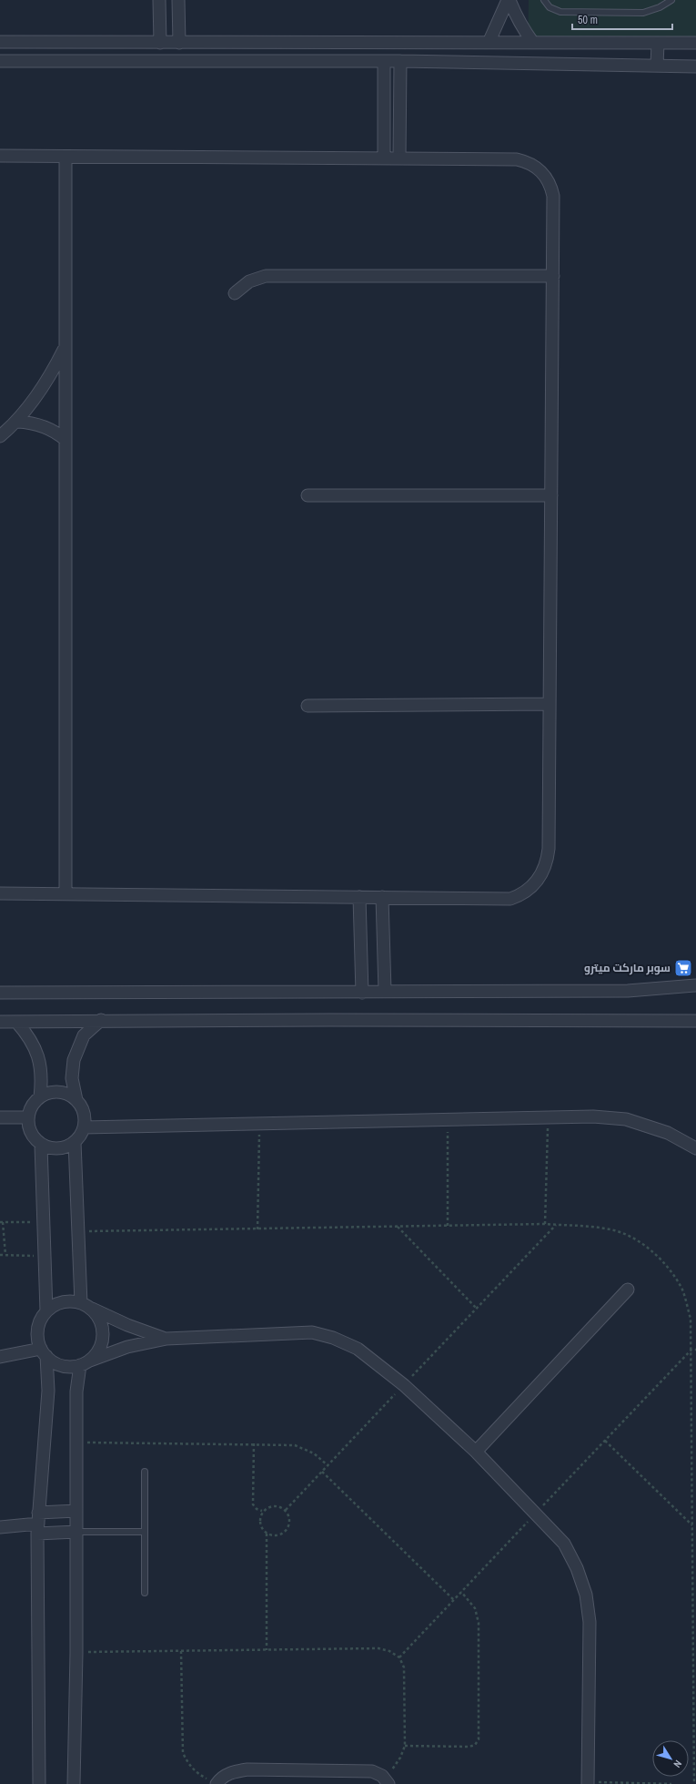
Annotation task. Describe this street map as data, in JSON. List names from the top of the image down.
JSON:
{
  "places": {
    "supermarket": ["سوبر ماركت ميترو"]
  },
  "scale_bar": "50 m",
  "north": "bottom right"
}
